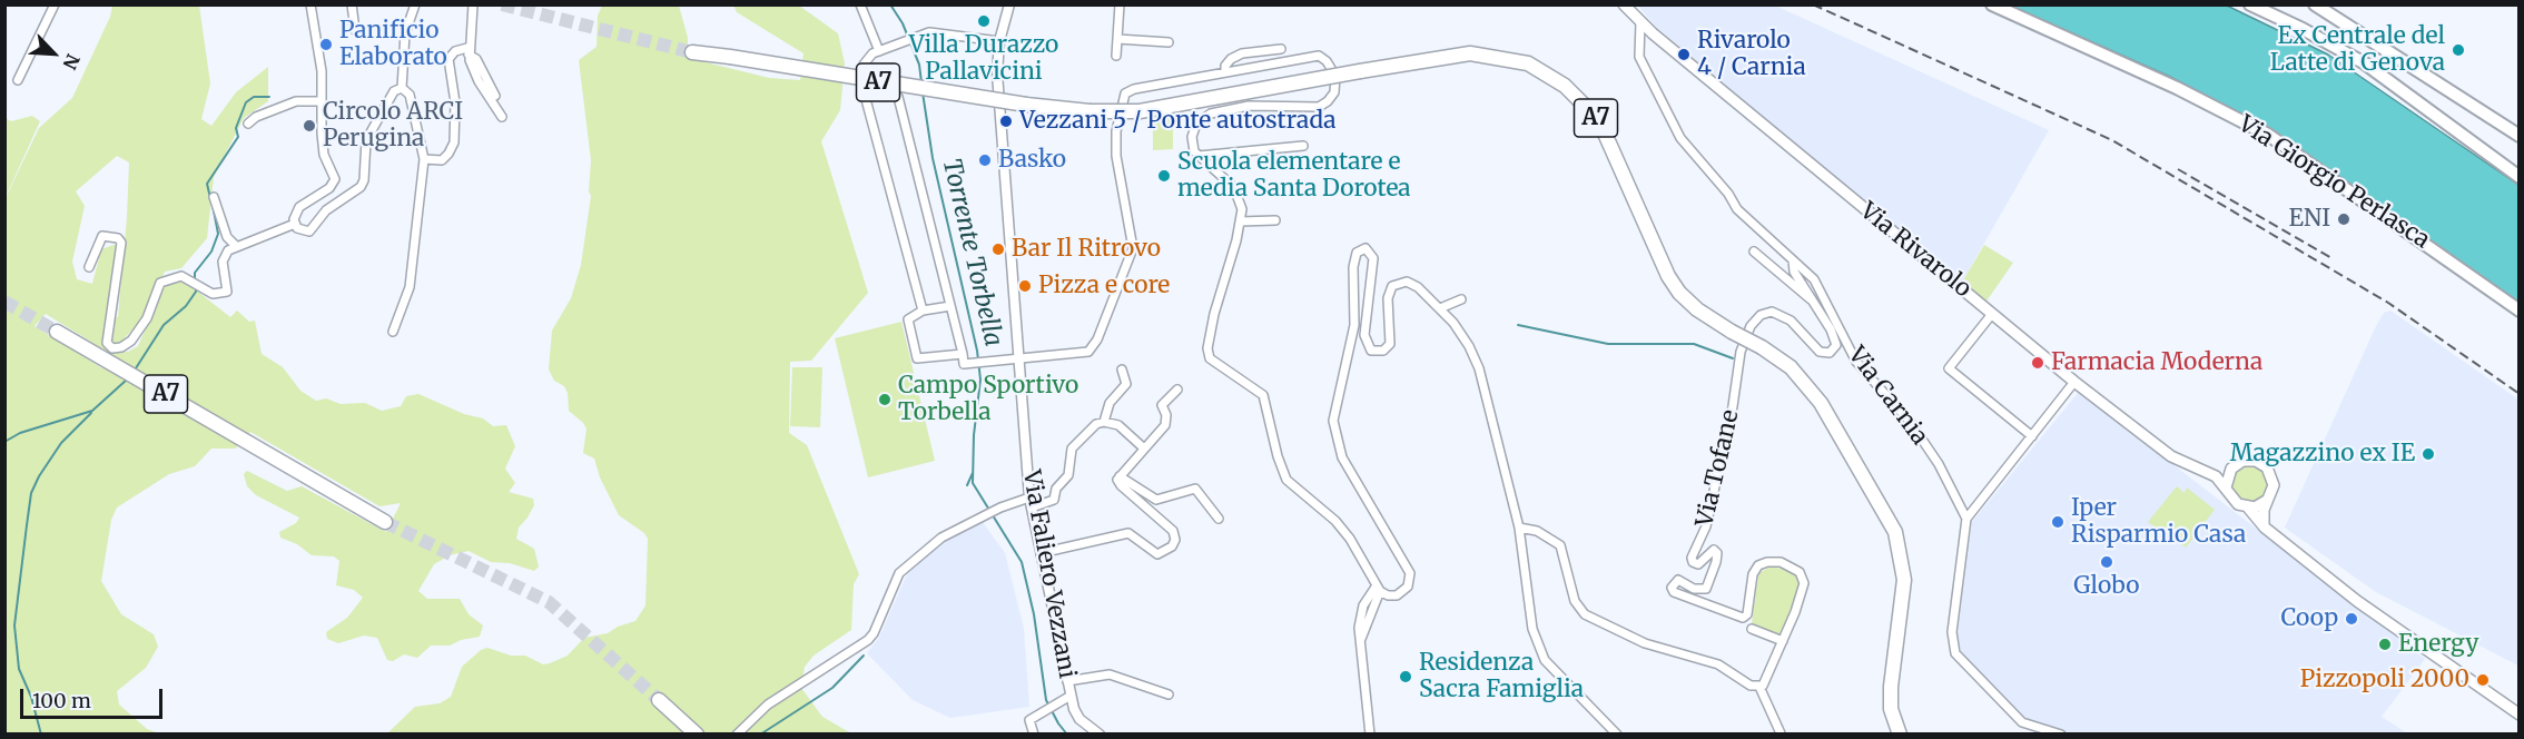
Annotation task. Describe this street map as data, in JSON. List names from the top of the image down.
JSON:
{
  "streets": {
    "highway": ["A7"],
    "main road": ["Via Giorgio Perlasca", "Via Rivarolo"],
    "street": ["Via Carnia", "Via Tofane", "Via Faliero Vezzani"]
  },
  "crossings": [
    ["Via Rivarolo", "Via Carnia"],
    ["Via Carnia", "Via Tofane"]
  ],
  "water": ["Torrente Torbella"],
  "places": [
    "Villa Durazzo Pallavicini",
    "Panificio Elaborato",
    "Ex Centrale del Latte di Genova",
    "Rivarolo 4 / Carnia",
    "Vezzani 5 / Ponte autostrada",
    "Circolo ARCI Perugina",
    "Basko",
    "Scuola elementare e media Santa Dorotea",
    "ENI",
    "Bar Il Ritrovo",
    "Pizza e core",
    "Farmacia Moderna",
    "Campo Sportivo Torbella",
    "Magazzino ex IE",
    "Iper Risparmio Casa",
    "Globo",
    "Coop",
    "Energy",
    "Residenza Sacra Famiglia",
    "Pizzopoli 2000"
  ],
  "scale_bar": "100 m",
  "north": "bottom right"
}
